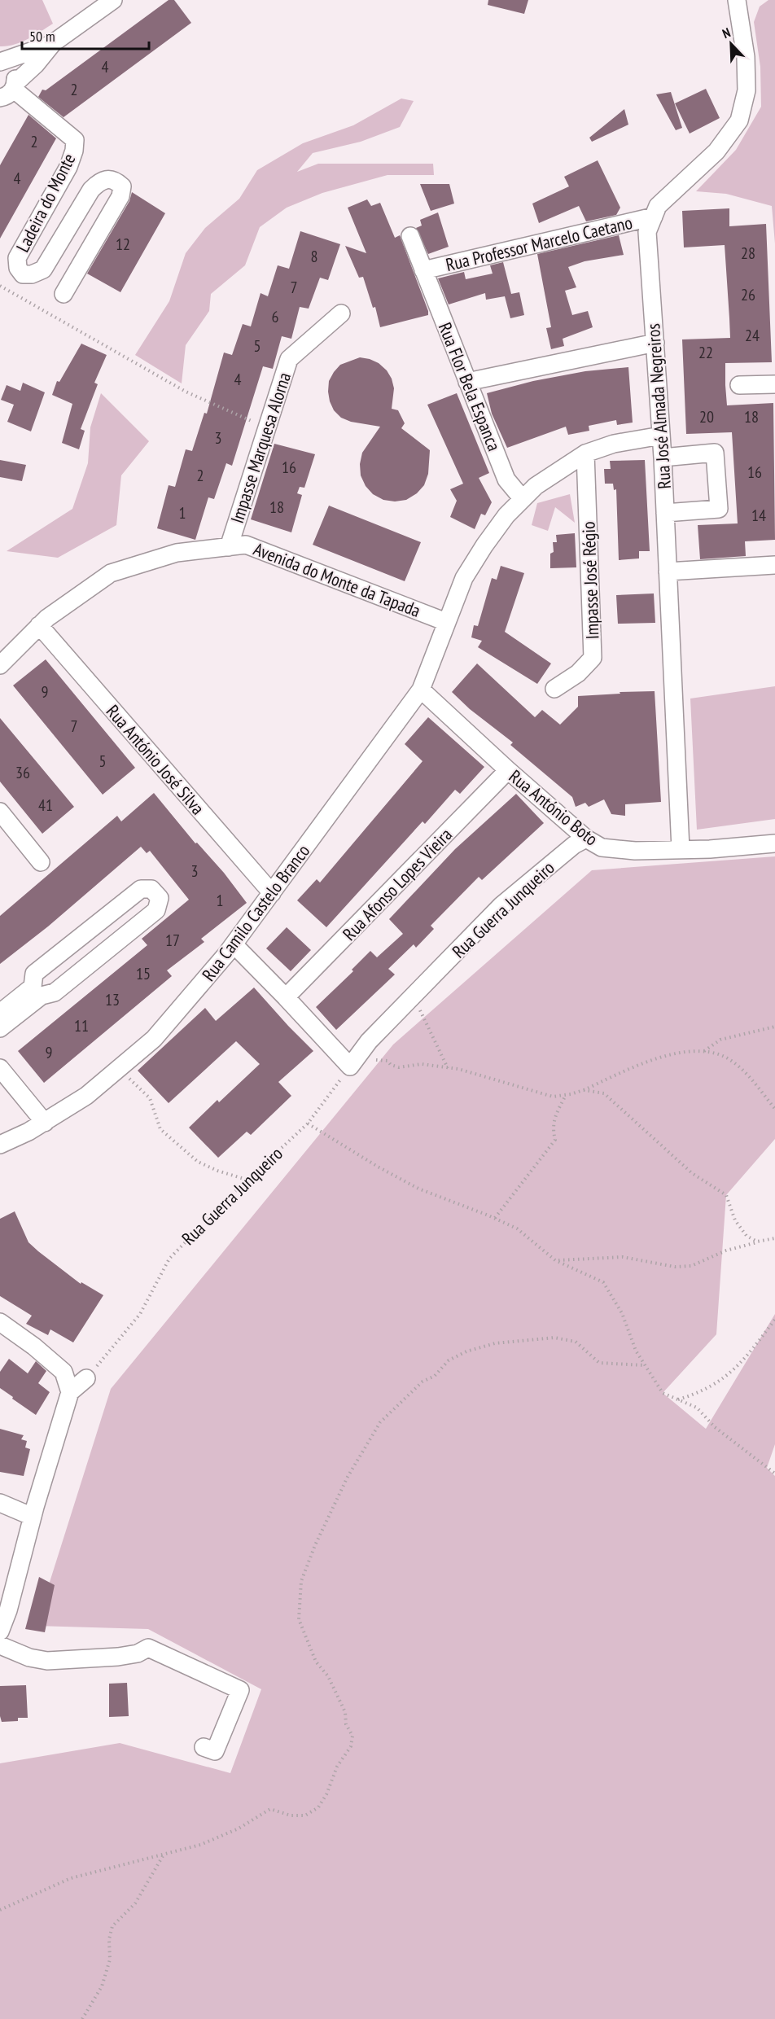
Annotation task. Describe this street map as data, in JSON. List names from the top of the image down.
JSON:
{
  "streets": {
    "street": [
      "Ladeira do Monte",
      "Rua Professor Marcelo Caetano",
      "Rua Flor Bela Espanca",
      "Rua José Almada Negreiros",
      "Impasse Marquesa Alorna",
      "Avenida do Monte da Tapada",
      "Impasse José Régio",
      "Rua António José Silva",
      "Rua António Boto",
      "Rua Afonso Lopes Vieira",
      "Rua Guerra Junqueiro",
      "Rua Camilo Castelo Branco"
    ]
  },
  "crossings": [
    ["Rua Professor Marcelo Caetano", "Rua Flor Bela Espanca"],
    ["Rua Professor Marcelo Caetano", "Rua José Almada Negreiros"],
    ["Rua Flor Bela Espanca", "Rua Camilo Castelo Branco"],
    ["Rua José Almada Negreiros", "Rua António Boto"],
    ["Rua José Almada Negreiros", "Rua Camilo Castelo Branco"],
    ["Impasse Marquesa Alorna", "Avenida do Monte da Tapada"],
    ["Avenida do Monte da Tapada", "Rua António José Silva"],
    ["Avenida do Monte da Tapada", "Rua Camilo Castelo Branco"],
    ["Impasse José Régio", "Rua Camilo Castelo Branco"],
    ["Rua António José Silva", "Rua Camilo Castelo Branco"],
    ["Rua António Boto", "Rua Afonso Lopes Vieira"],
    ["Rua António Boto", "Rua Guerra Junqueiro"],
    ["Rua António Boto", "Rua Camilo Castelo Branco"]
  ],
  "house_numbers": [
    "4",
    "2",
    "2",
    "4",
    "12",
    "28",
    "8",
    "7",
    "26",
    "6",
    "24",
    "5",
    "22",
    "4",
    "20",
    "18",
    "3",
    "16",
    "16",
    "2",
    "18",
    "1",
    "14",
    "9",
    "7",
    "5",
    "36",
    "41",
    "3",
    "1",
    "17",
    "15",
    "13",
    "11",
    "9"
  ],
  "scale_bar": "50 m",
  "north": "top left"
}
